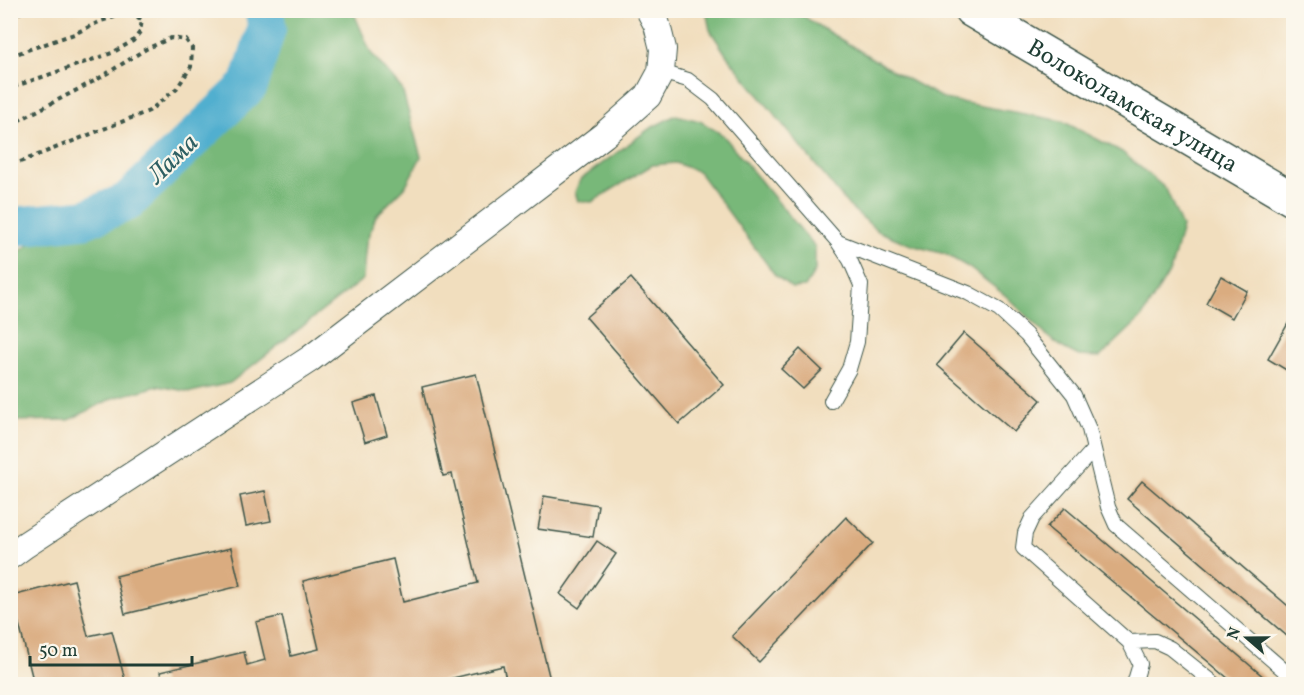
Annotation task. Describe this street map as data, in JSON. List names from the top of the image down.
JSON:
{
  "streets": {
    "main road": ["Волоколамская улица"]
  },
  "water": ["Лама"],
  "scale_bar": "50 m",
  "north": "left"
}
